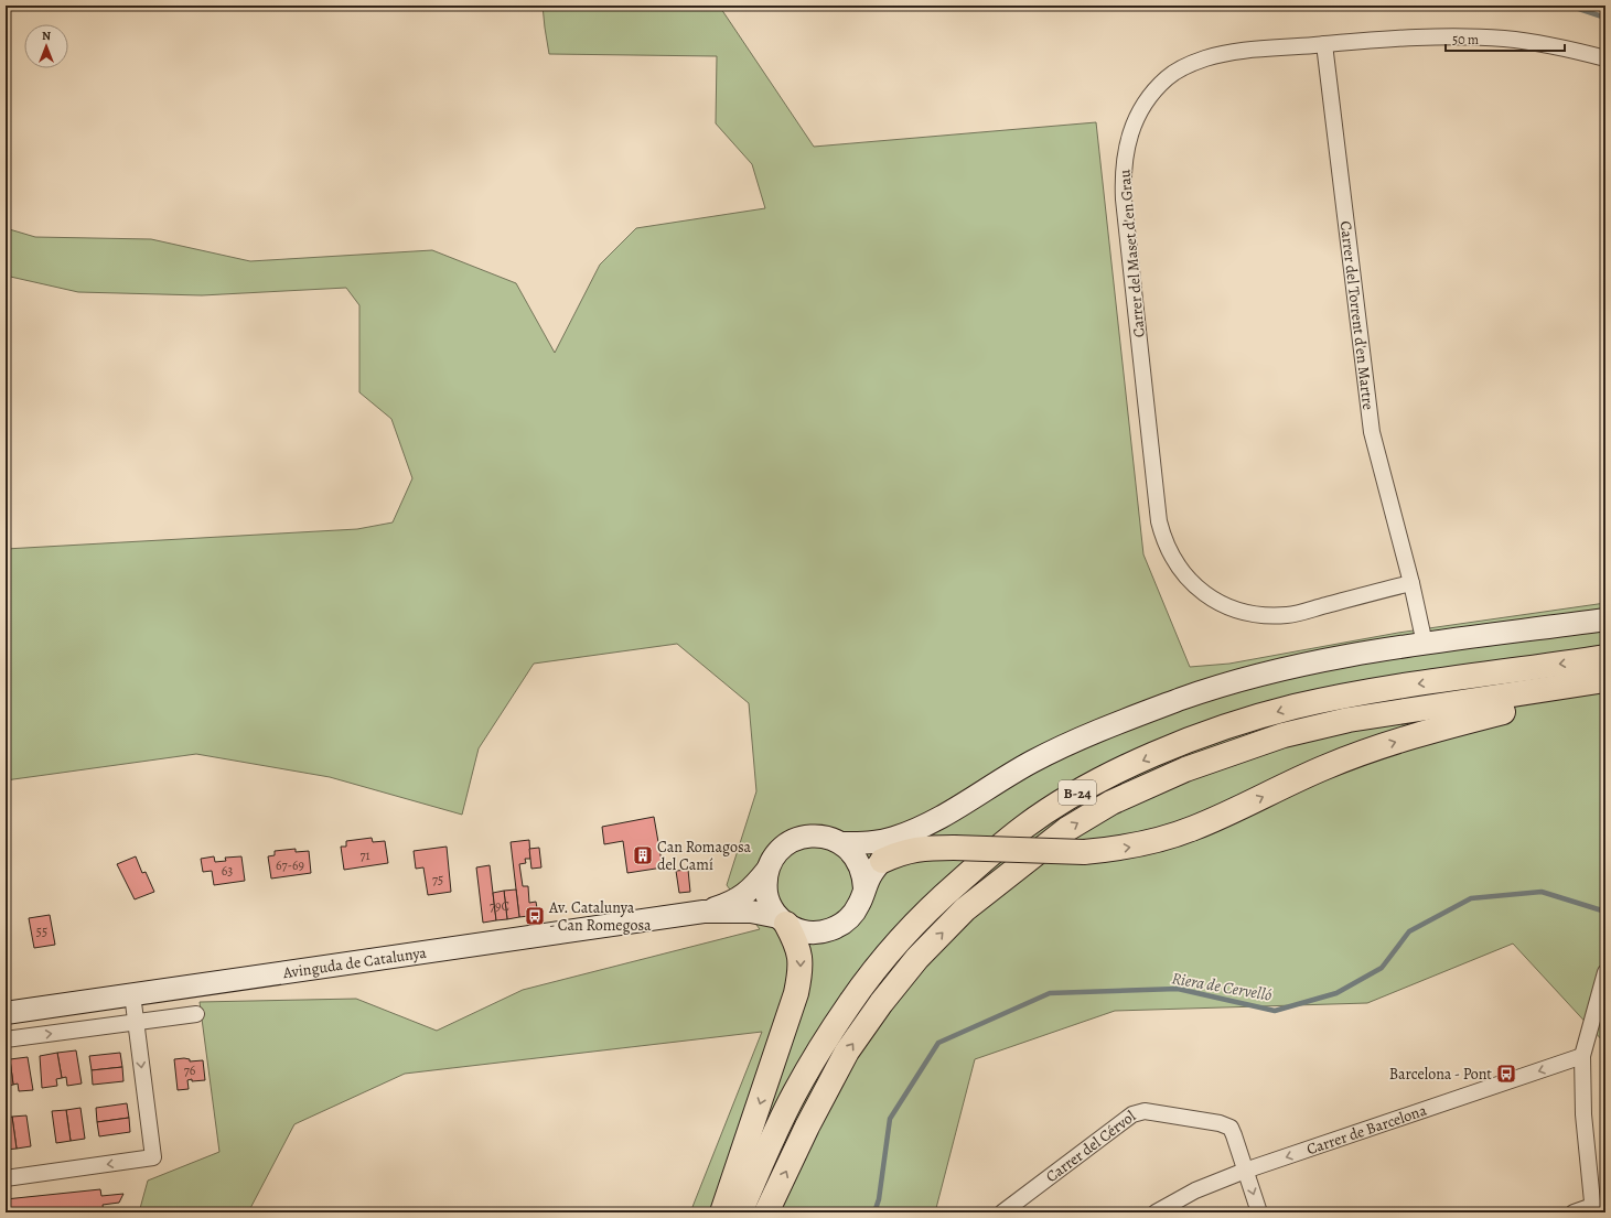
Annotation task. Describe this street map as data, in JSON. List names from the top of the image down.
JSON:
{
  "streets": {
    "highway": ["B-24"],
    "street": [
      "Carrer del Maset d'en Grau",
      "Carrer del Torrent d'en Martre",
      "Avinguda de Catalunya",
      "Carrer de Barcelona",
      "Carrer del Cérvol"
    ]
  },
  "crossings": [
    ["Carrer del Maset d'en Grau", "Carrer del Torrent d'en Martre"],
    ["Carrer de Barcelona", "Carrer del Cérvol"]
  ],
  "one_way": ["Carrer de Barcelona"],
  "water": ["Riera de Cervelló"],
  "places": {
    "building": ["Can Romagosa del Camí"],
    "bus stop": ["Av. Catalunya - Can Romegosa", "Barcelona - Pont"]
  },
  "house_numbers": [
    "71",
    "67-69",
    "63",
    "75",
    "79C",
    "55",
    "76"
  ],
  "scale_bar": "50 m",
  "north": "top"
}
